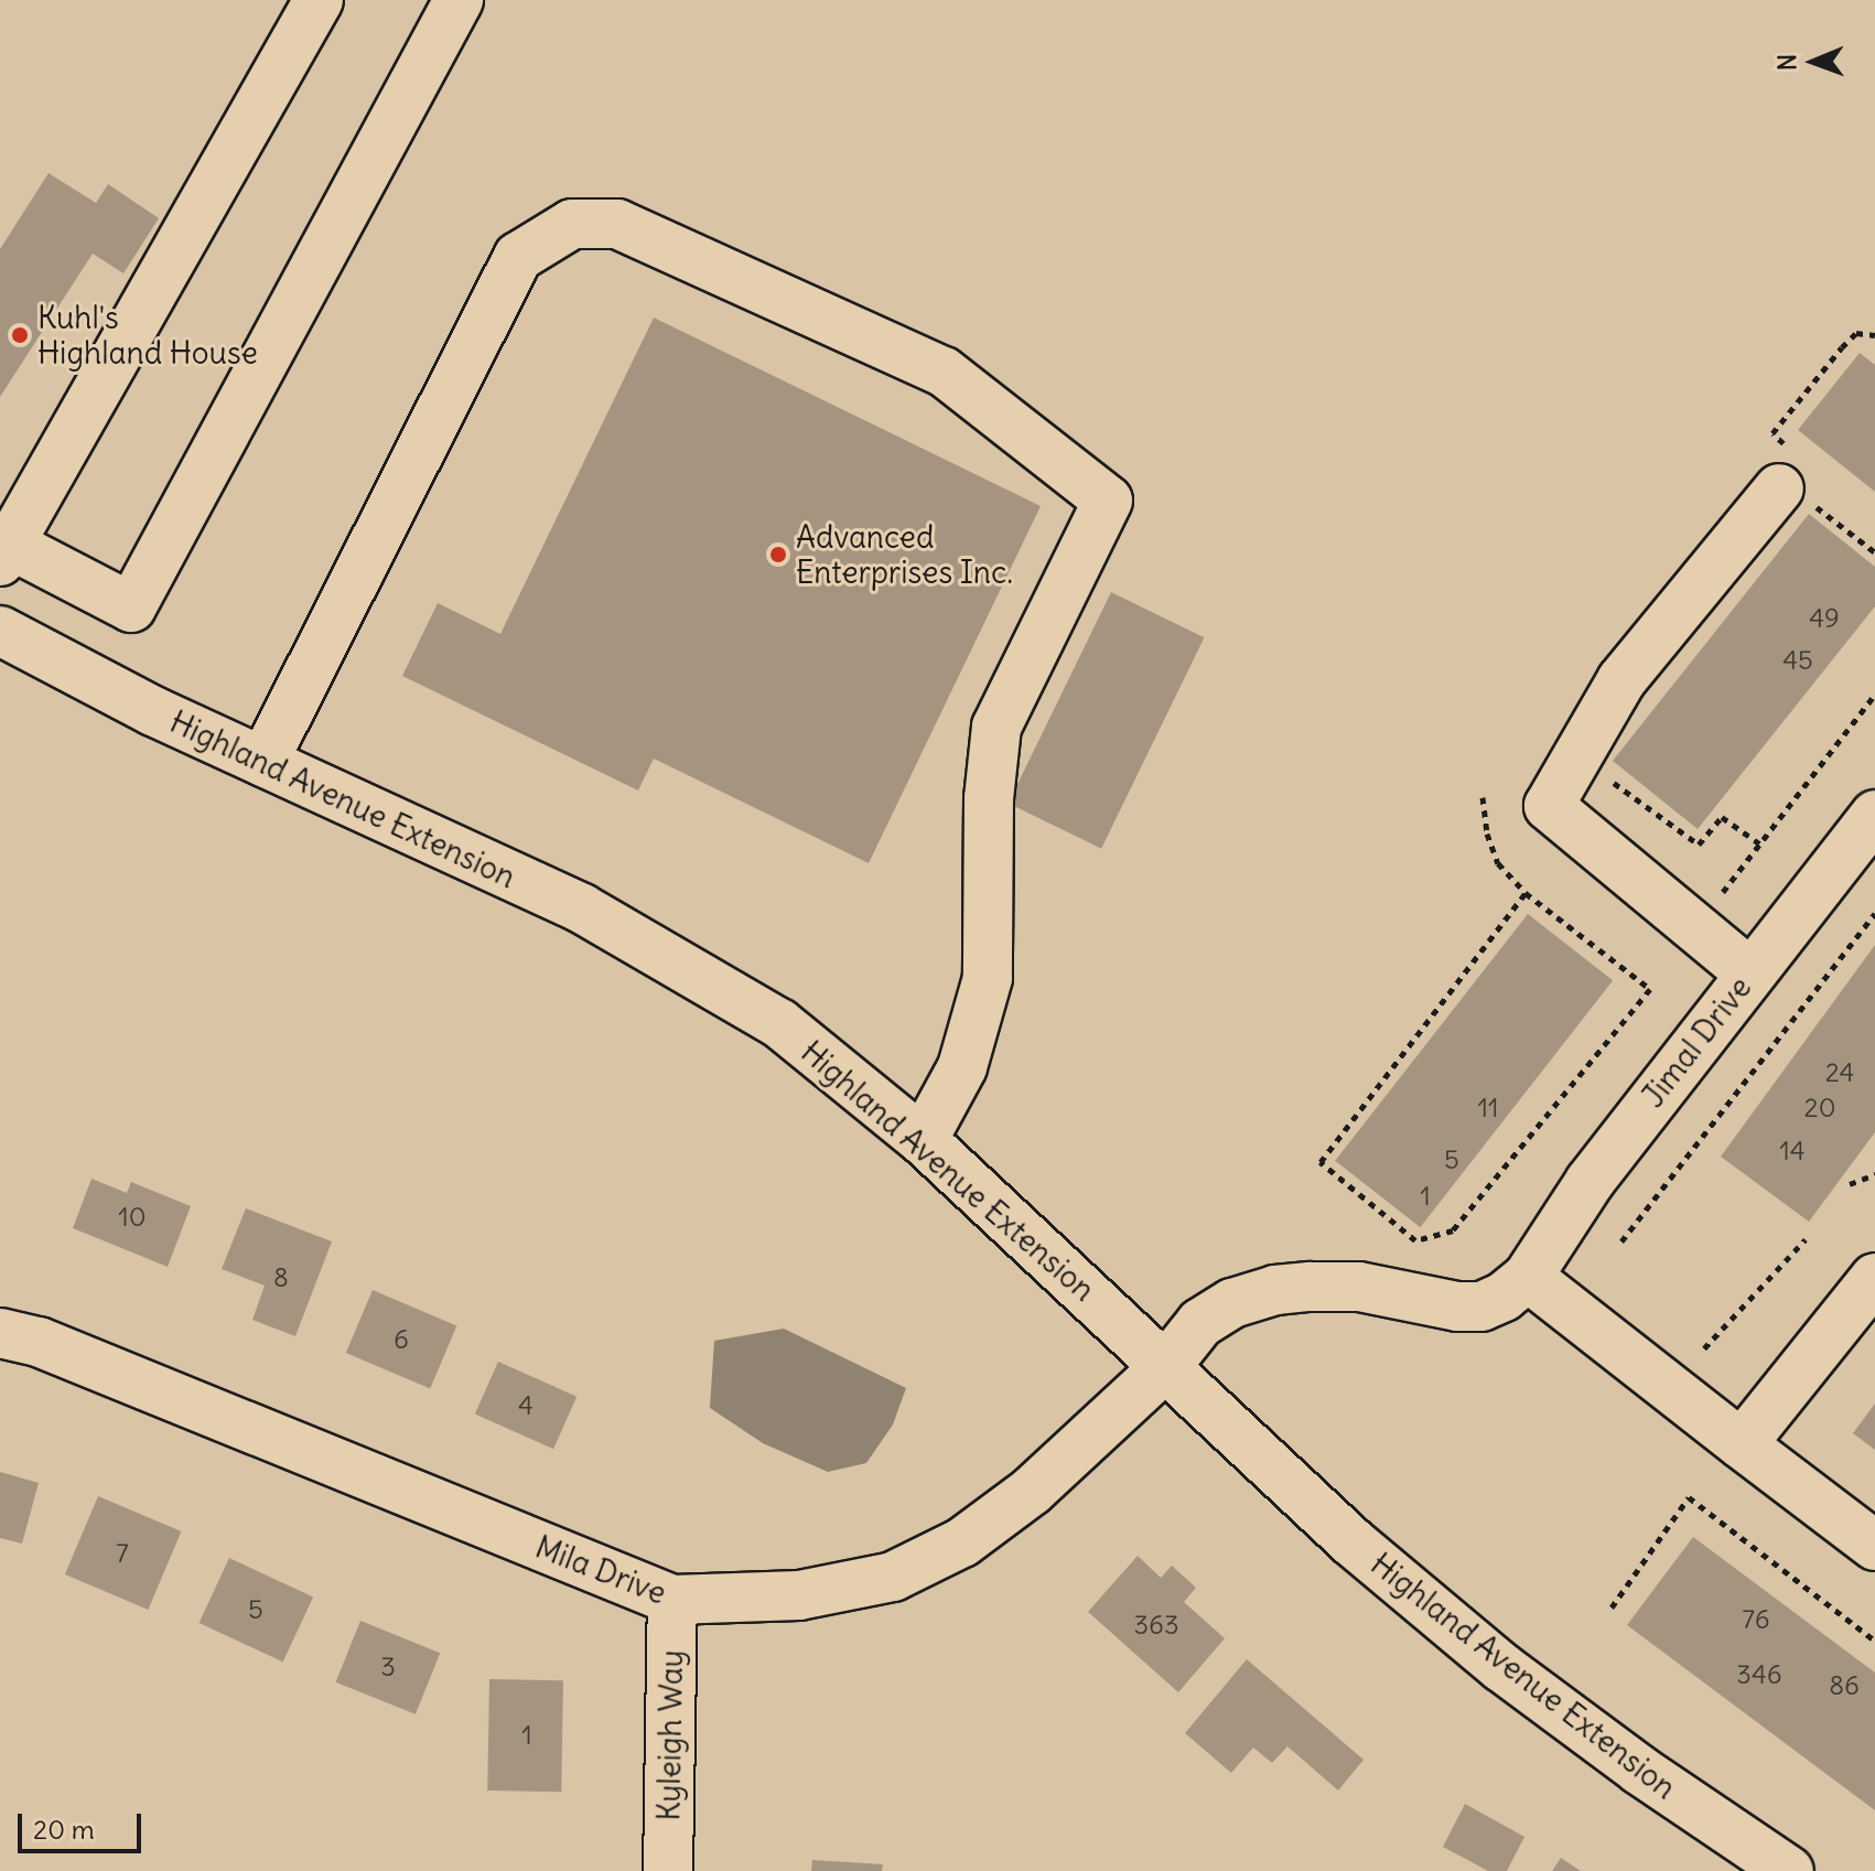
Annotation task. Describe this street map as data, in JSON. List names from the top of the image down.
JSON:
{
  "streets": {
    "street": [
      "Highland Avenue Extension",
      "Jimal Drive",
      "Mila Drive",
      "Kyleigh Way"
    ]
  },
  "crossings": [
    ["Highland Avenue Extension", "Jimal Drive"],
    ["Highland Avenue Extension", "Mila Drive"],
    ["Jimal Drive", "Mila Drive"],
    ["Mila Drive", "Kyleigh Way"]
  ],
  "places": ["Kuhl's Highland House", "Advanced Enterprises Inc."],
  "house_numbers": [
    "49",
    "45",
    "24",
    "11",
    "20",
    "14",
    "5",
    "1",
    "10",
    "8",
    "6",
    "4",
    "7",
    "5",
    "76",
    "363",
    "3",
    "346",
    "86",
    "1"
  ],
  "scale_bar": "20 m",
  "north": "left"
}
